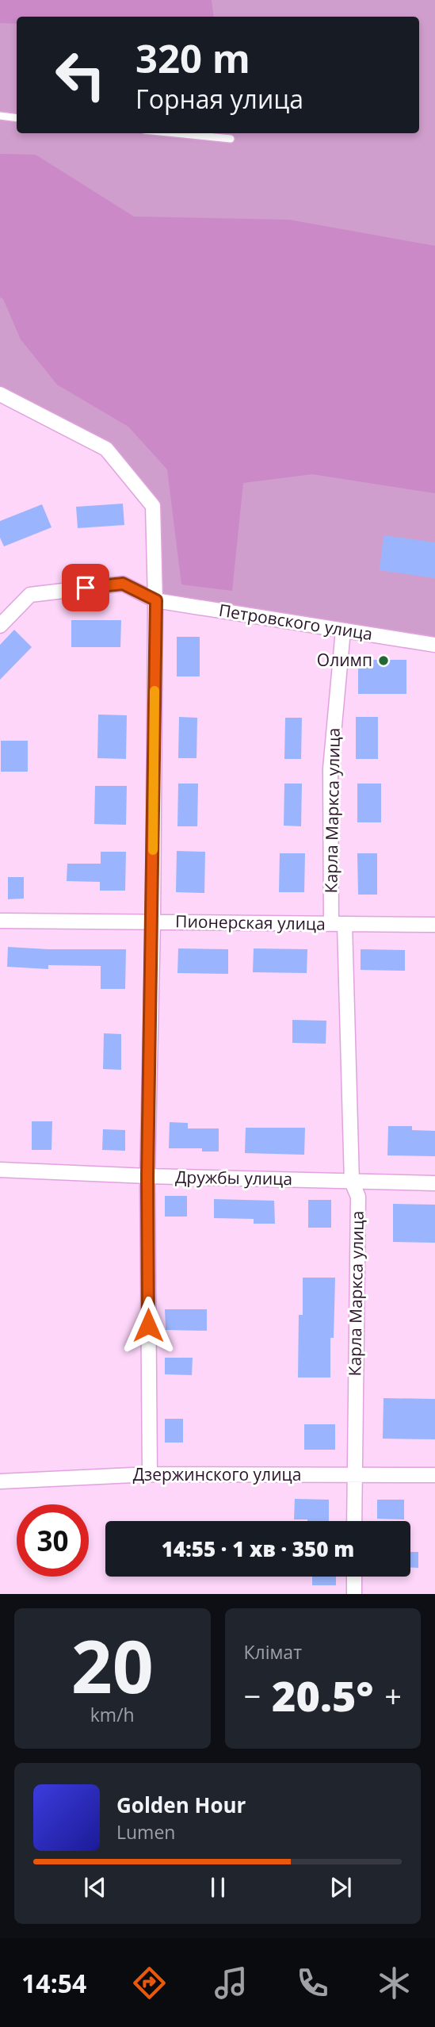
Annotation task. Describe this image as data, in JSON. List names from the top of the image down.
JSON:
{
  "streets": {
    "street": [
      "Петровского улица",
      "Карла Маркса улица",
      "Пионерская улица",
      "Дружбы улица",
      "Дзержинского улица"
    ]
  },
  "crossings": [
    ["Петровского улица", "Карла Маркса улица"],
    ["Карла Маркса улица", "Пионерская улица"],
    ["Карла Маркса улица", "Дружбы улица"],
    ["Карла Маркса улица", "Дзержинского улица"]
  ],
  "places": ["Олимп"],
  "page": {
    "turn": ["320 m", "Горная улица"],
    "limit": "30",
    "trip": "14:55 · 1 хв · 350 m",
    "tile": [
      ["20", "km/h"],
      "Клімат"
    ],
    "heat": ["−", "20.5°", "+"],
    "song": ["Golden Hour", "Lumen"],
    "tabs": "14:54"
  }
}
